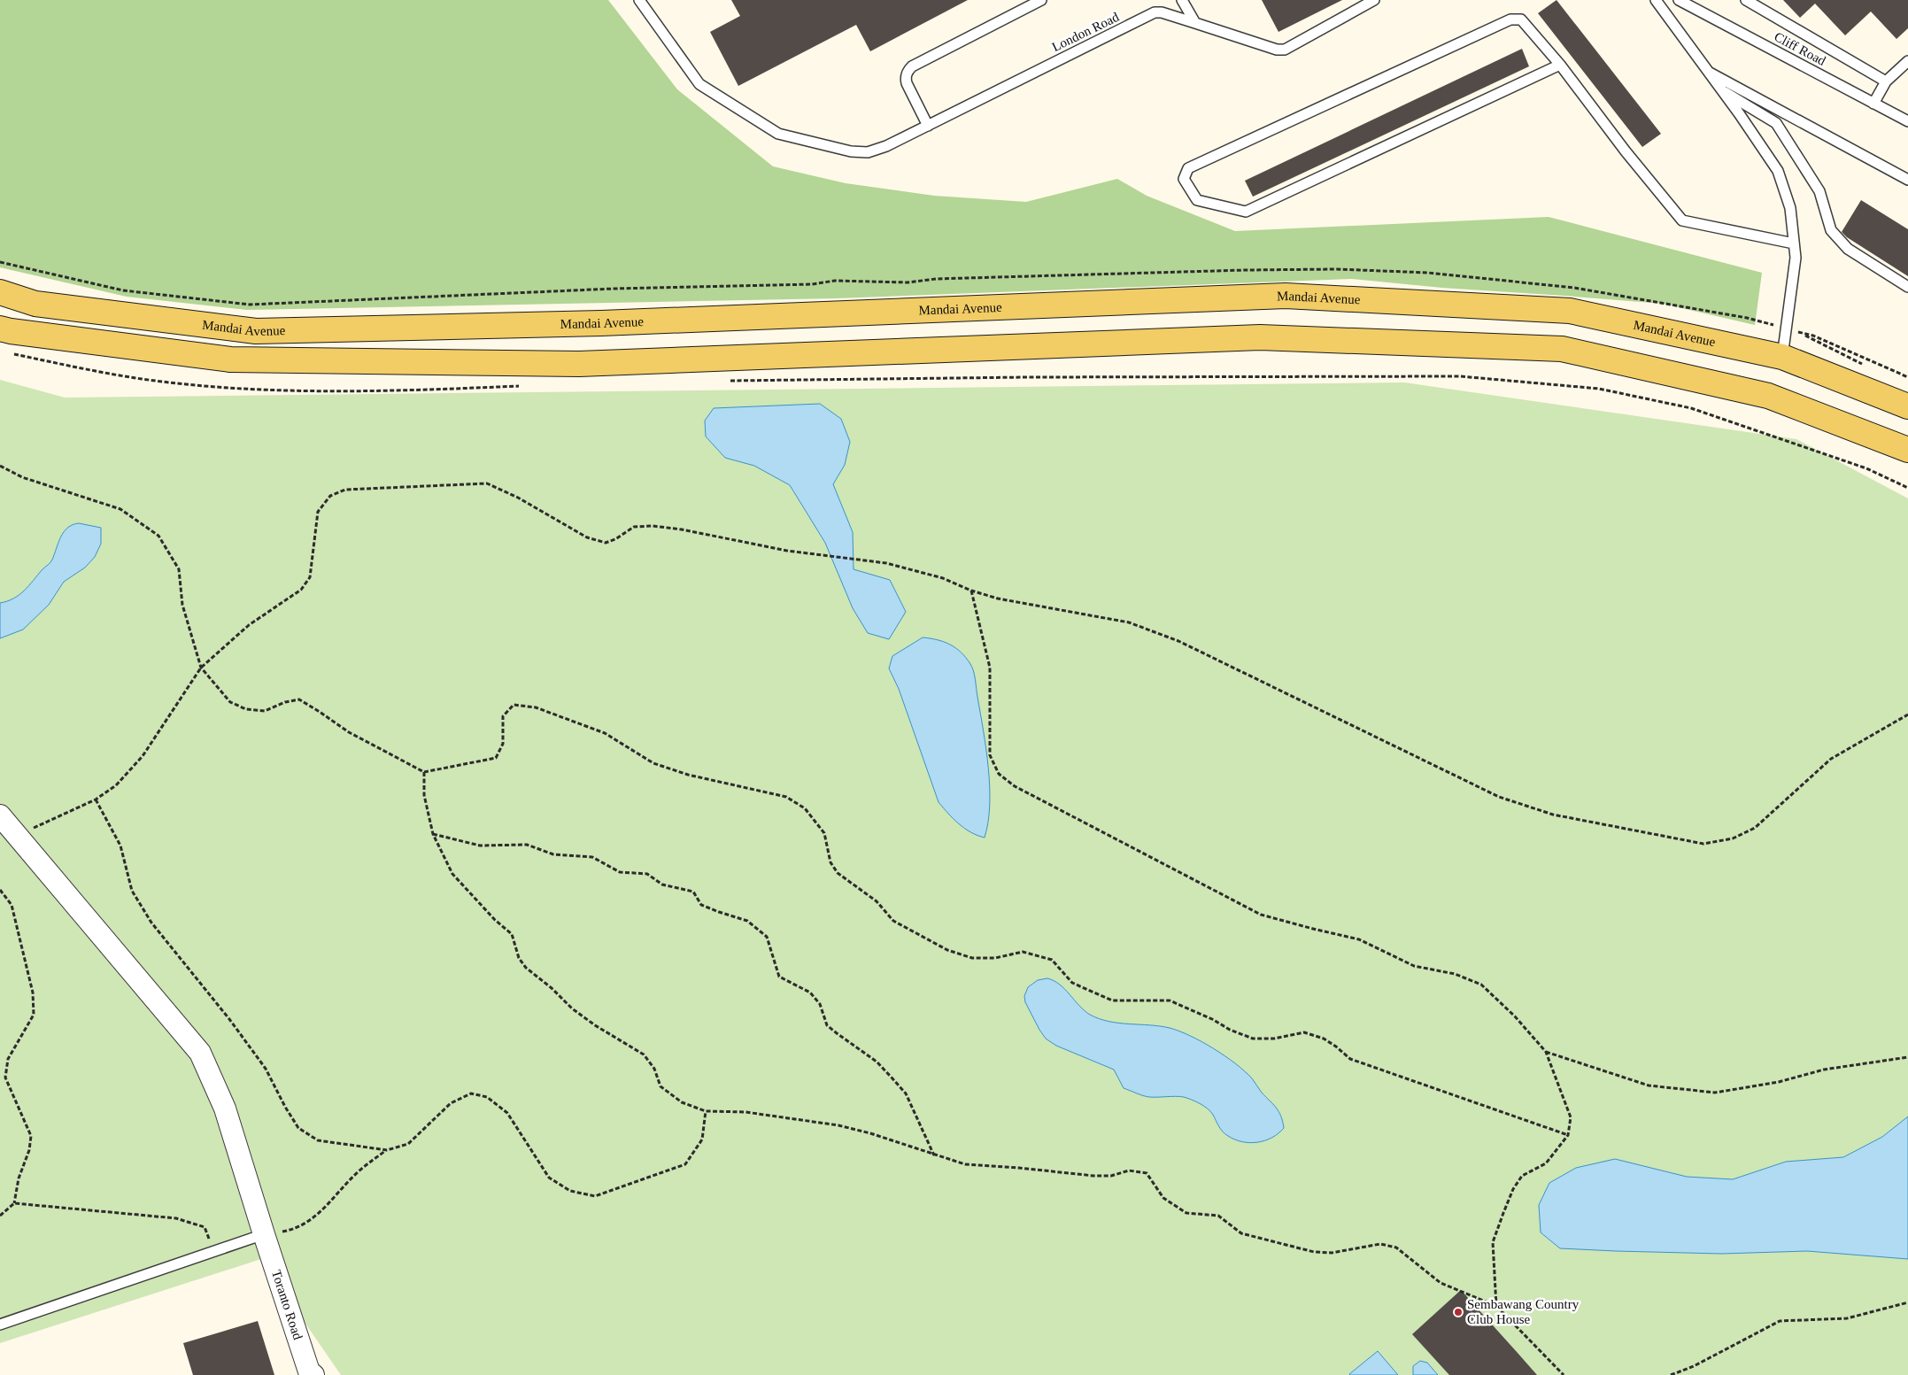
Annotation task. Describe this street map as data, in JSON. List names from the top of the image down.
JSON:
{
  "streets": {
    "main road": ["Mandai Avenue"],
    "street": ["Toranto Road"],
    "lane": ["London Road", "Cliff Road"]
  },
  "places": ["Sembawang Country Club House"]
}
